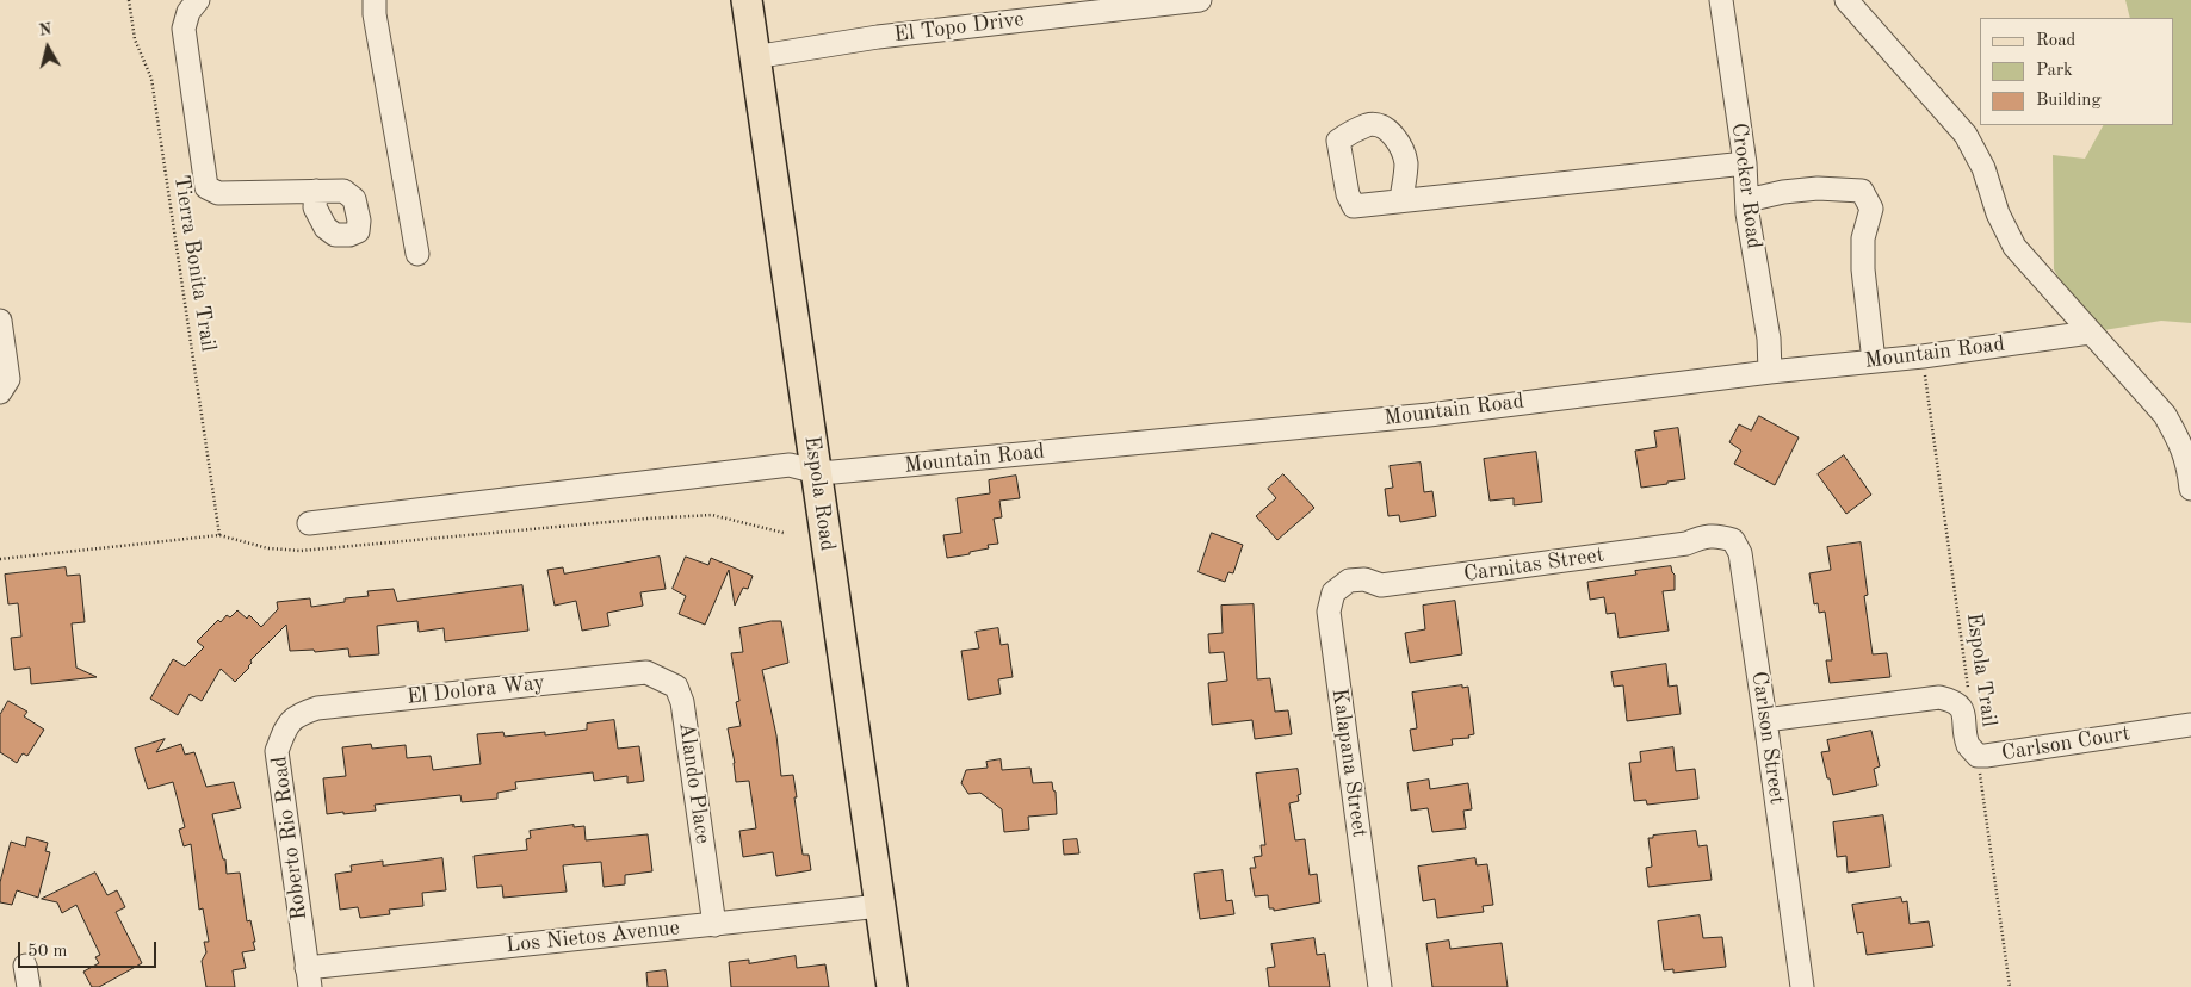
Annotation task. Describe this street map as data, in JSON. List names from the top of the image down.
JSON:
{
  "streets": {
    "main road": ["Espola Road"],
    "street": [
      "El Topo Drive",
      "Crocker Road",
      "Mountain Road",
      "Carnitas Street",
      "El Dolora Way",
      "Carlson Street",
      "Carlson Court",
      "Kalapana Street",
      "Alando Place",
      "Roberto Rio Road",
      "Los Nietos Avenue"
    ],
    "path": ["Tierra Bonita Trail", "Espola Trail"]
  },
  "crossings": [
    ["El Topo Drive", "Espola Road"],
    ["Crocker Road", "Mountain Road"],
    ["Mountain Road", "Espola Road"],
    ["Mountain Road", "Espola Trail"],
    ["Espola Road", "Los Nietos Avenue"],
    ["Carnitas Street", "Carlson Street"],
    ["Carnitas Street", "Kalapana Street"],
    ["Espola Trail", "Carlson Court"],
    ["El Dolora Way", "Alando Place"],
    ["El Dolora Way", "Roberto Rio Road"],
    ["Carlson Street", "Carlson Court"],
    ["Alando Place", "Los Nietos Avenue"],
    ["Roberto Rio Road", "Los Nietos Avenue"]
  ],
  "legend": ["Road", "Park", "Building"],
  "scale_bar": "50 m",
  "north": "top"
}
